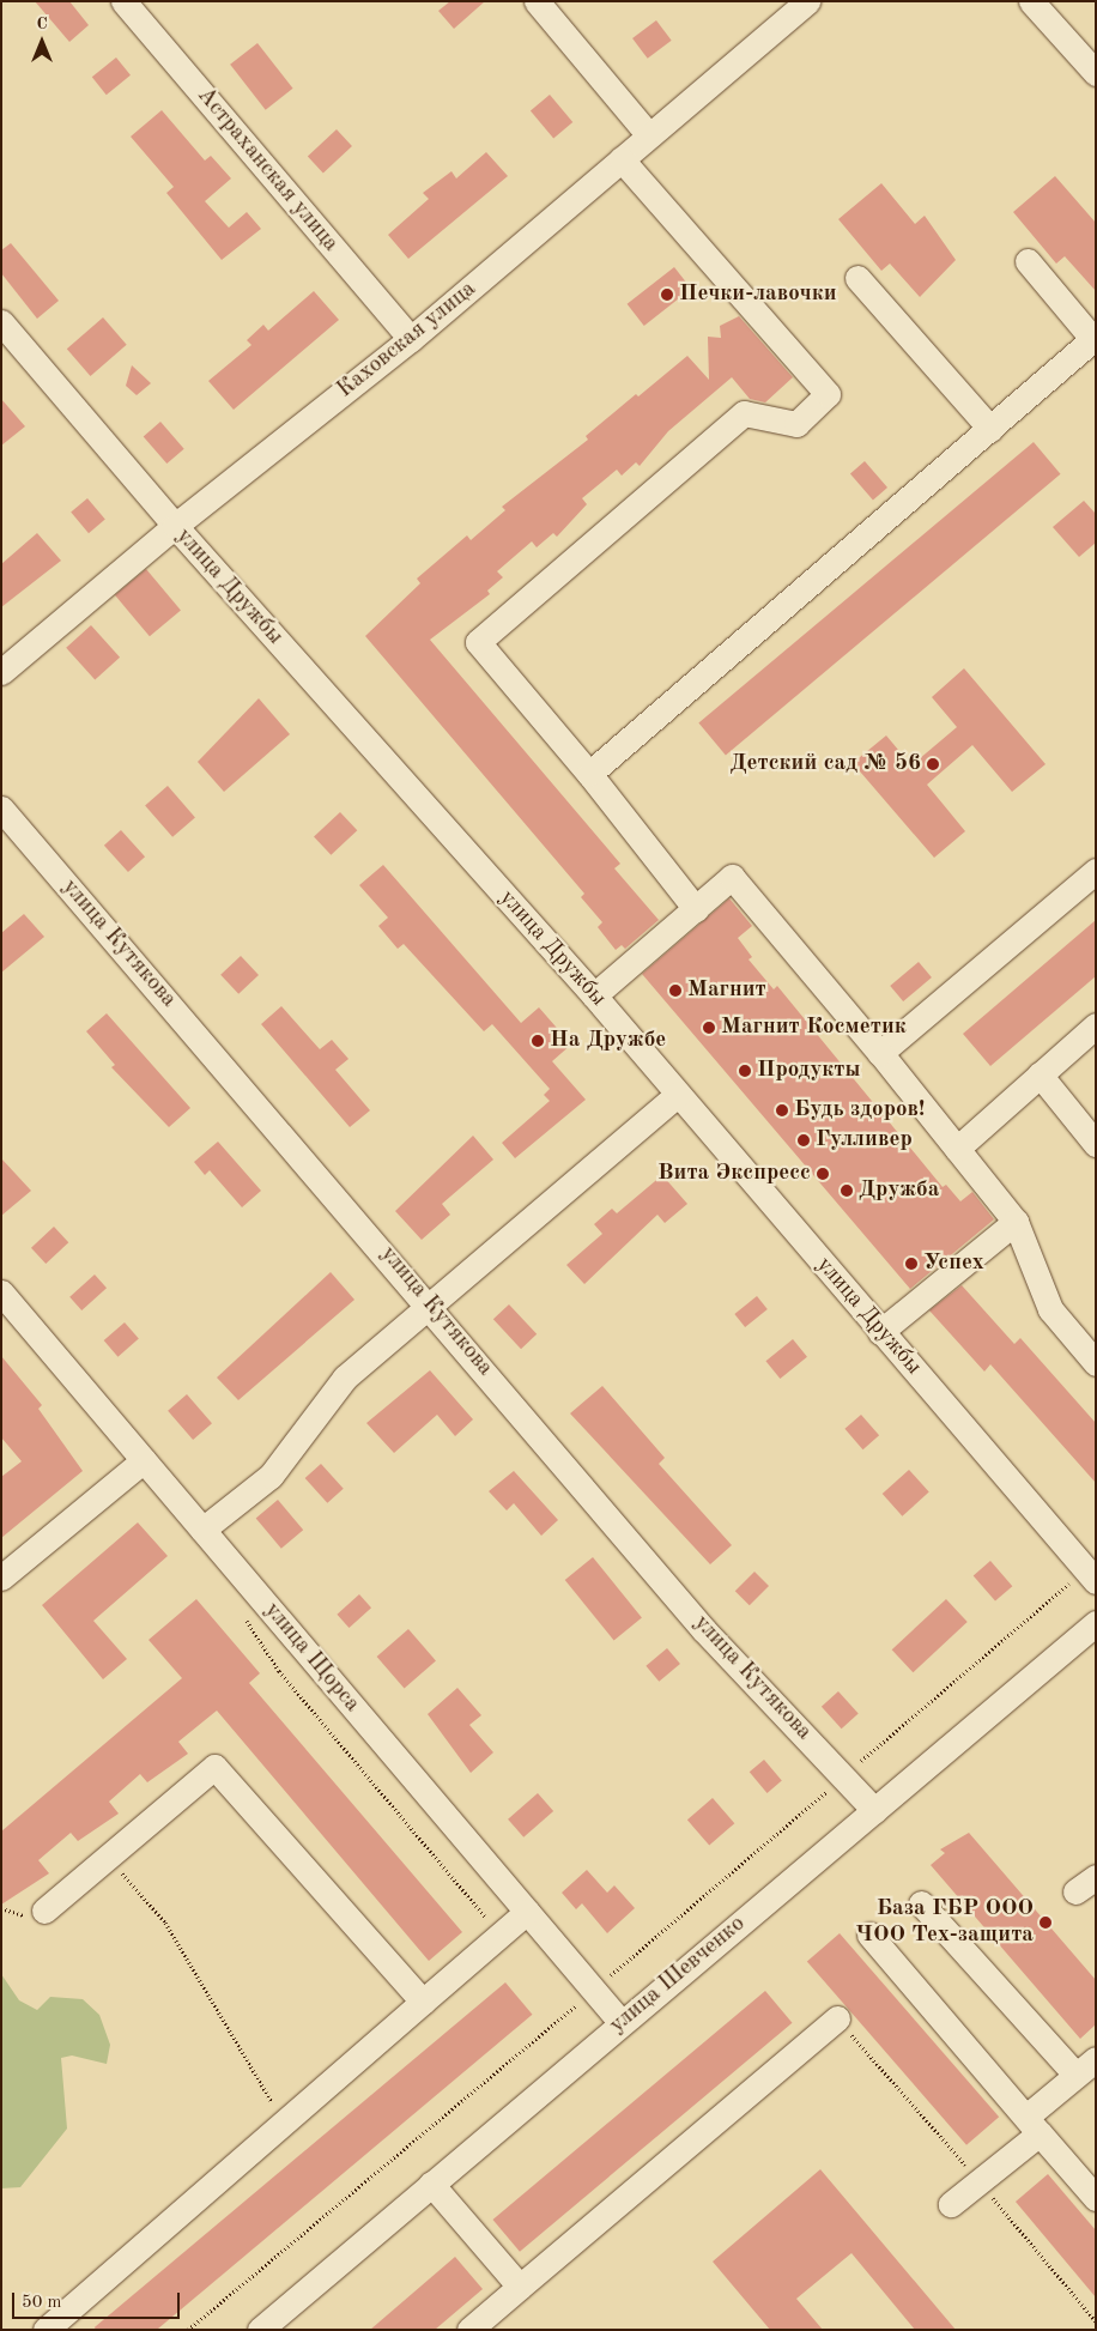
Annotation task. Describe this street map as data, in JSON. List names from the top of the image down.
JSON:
{
  "streets": {
    "street": [
      "Астраханская улица",
      "Каховская улица",
      "улица Дружбы",
      "улица Кутякова",
      "улица Щорса",
      "улица Шевченко"
    ]
  },
  "crossings": [
    ["Астраханская улица", "Каховская улица"],
    ["Каховская улица", "улица Дружбы"],
    ["улица Кутякова", "улица Шевченко"],
    ["улица Щорса", "улица Шевченко"]
  ],
  "places": [
    "Печки-лавочки",
    "Детский сад № 56",
    "Магнит",
    "Магнит Косметик",
    "На Дружбе",
    "Продукты",
    "Будь здоров!",
    "Гулливер",
    "Вита Экспресс",
    "Дружба",
    "Успех",
    "База ГБР ООО ЧОО Тех-защита"
  ],
  "scale_bar": "50 m",
  "north": "top"
}
